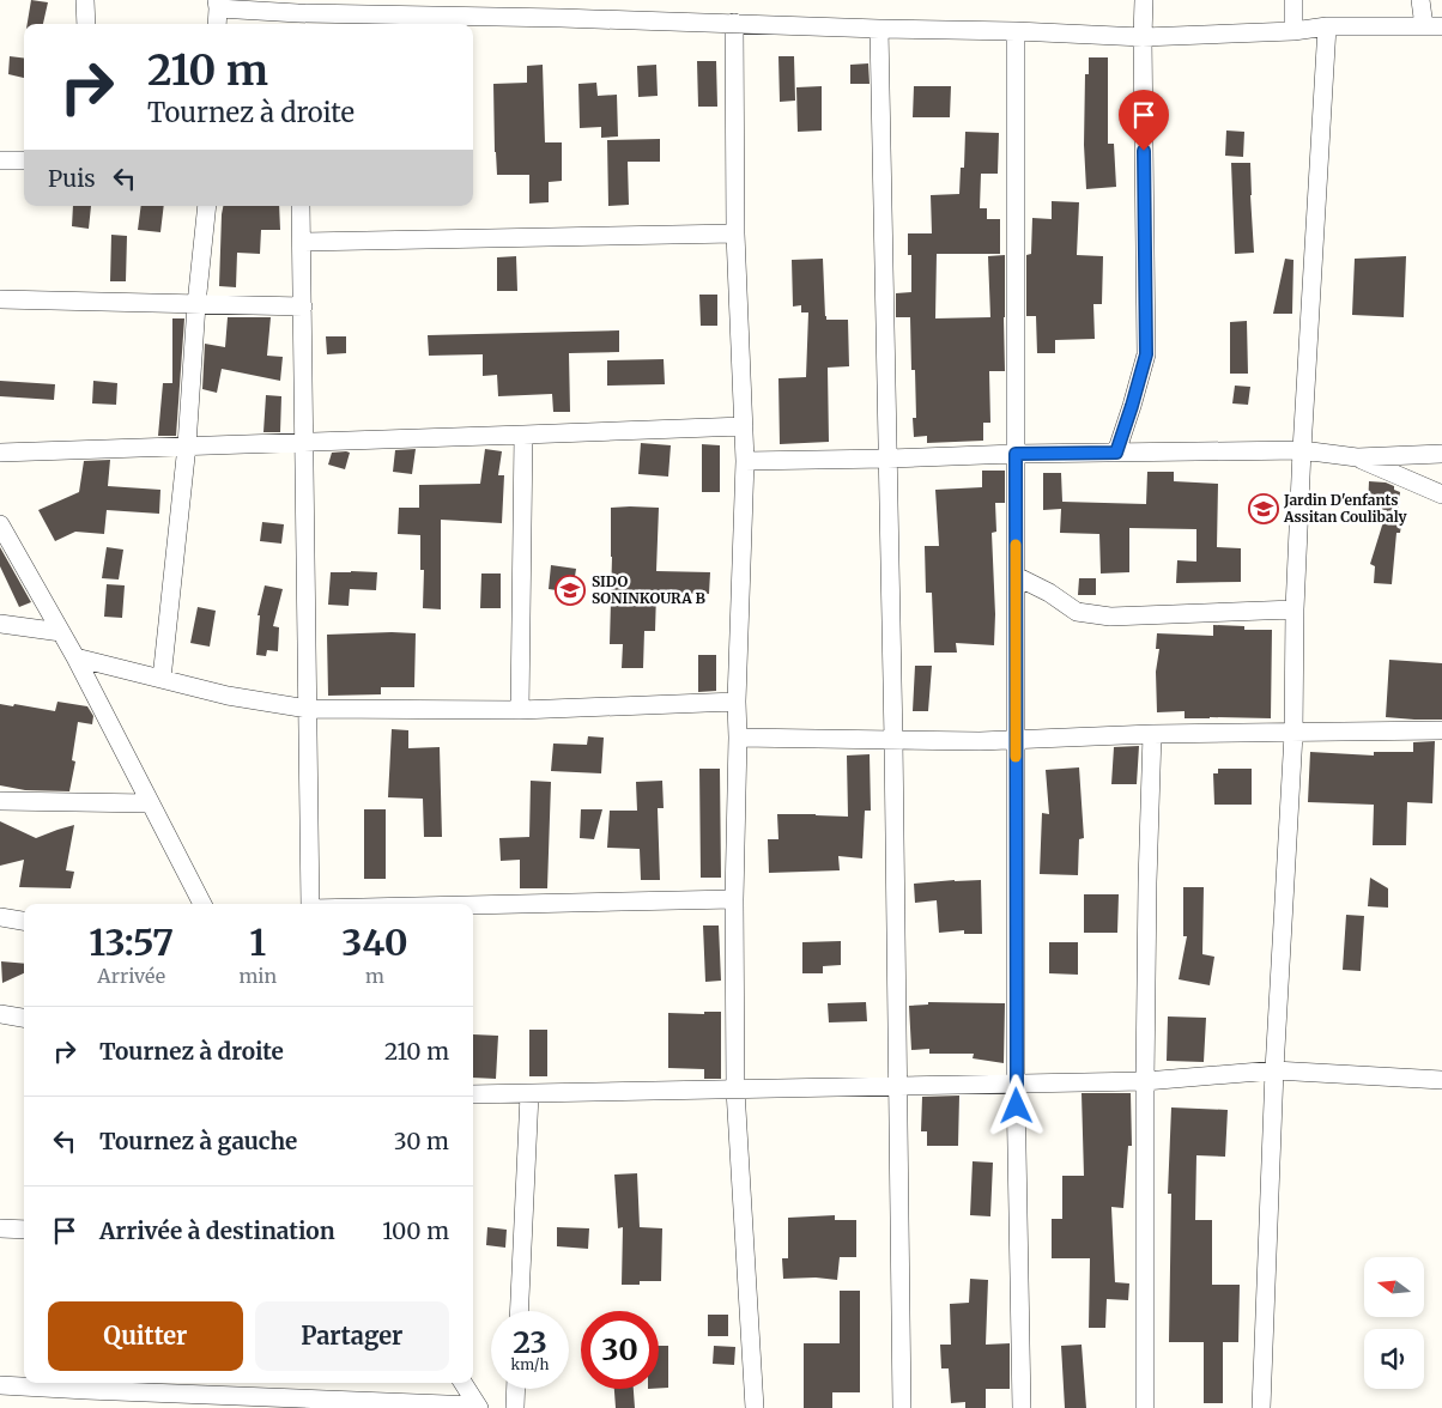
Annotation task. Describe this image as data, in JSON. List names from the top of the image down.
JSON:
{
  "places": {
    "school or university": ["Jardin D'enfants Assitan Coulibaly", "SIDO SONINKOURA B"]
  },
  "north": "left",
  "page": {
    "turn": ["210 m", "Tournez à droite"],
    "then": "Puis",
    "eta": [
      "13:57",
      "Arrivée",
      "1",
      "min",
      "340",
      "m"
    ],
    "list": [
      {
        "name": "Tournez à droite",
        "value": "210 m"
      },
      {
        "name": "Tournez à gauche",
        "value": "30 m"
      },
      {
        "name": "Arrivée à destination",
        "value": "100 m"
      }
    ],
    "buttons": ["Quitter", "Partager"],
    "speed": "23 km/h",
    "limit": "30"
  }
}
